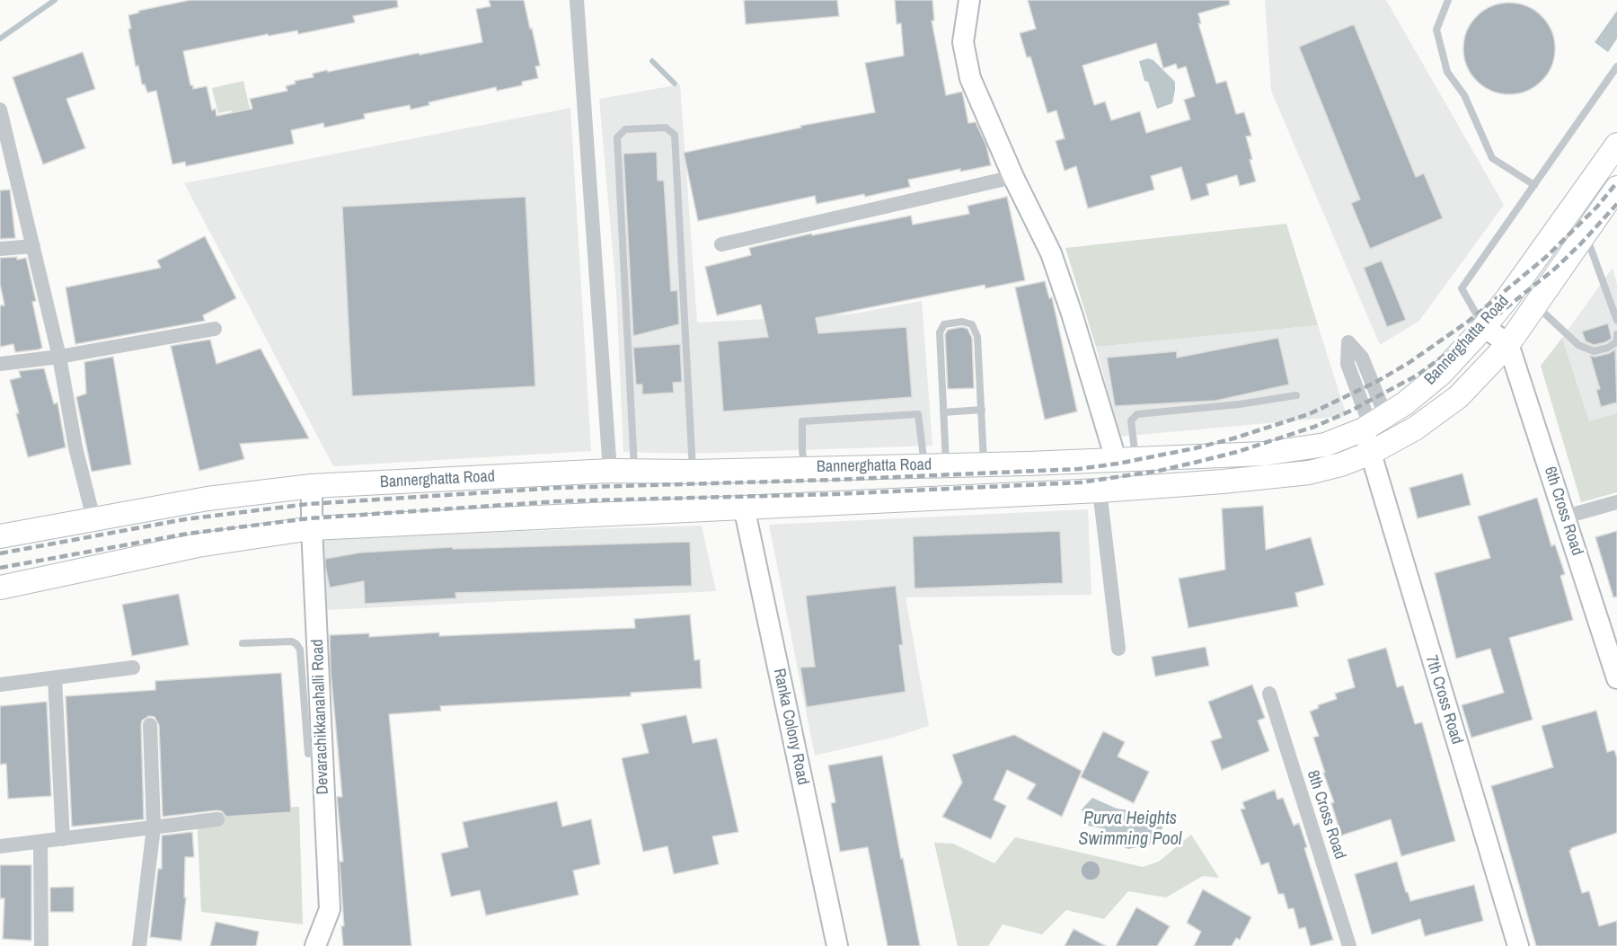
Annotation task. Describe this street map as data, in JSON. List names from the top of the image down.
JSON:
{
  "streets": {
    "main road": ["Bannerghatta Road"],
    "street": [
      "6th Cross Road",
      "7th Cross Road",
      "Devarachikkanahalli Road",
      "Ranka Colony Road",
      "8th Cross Road"
    ]
  },
  "crossings": [
    ["Bannerghatta Road", "6th Cross Road"],
    ["Bannerghatta Road", "7th Cross Road"],
    ["Bannerghatta Road", "Devarachikkanahalli Road"],
    ["Bannerghatta Road", "Ranka Colony Road"]
  ],
  "water": ["Purva Heights Swimming Pool"]
}
